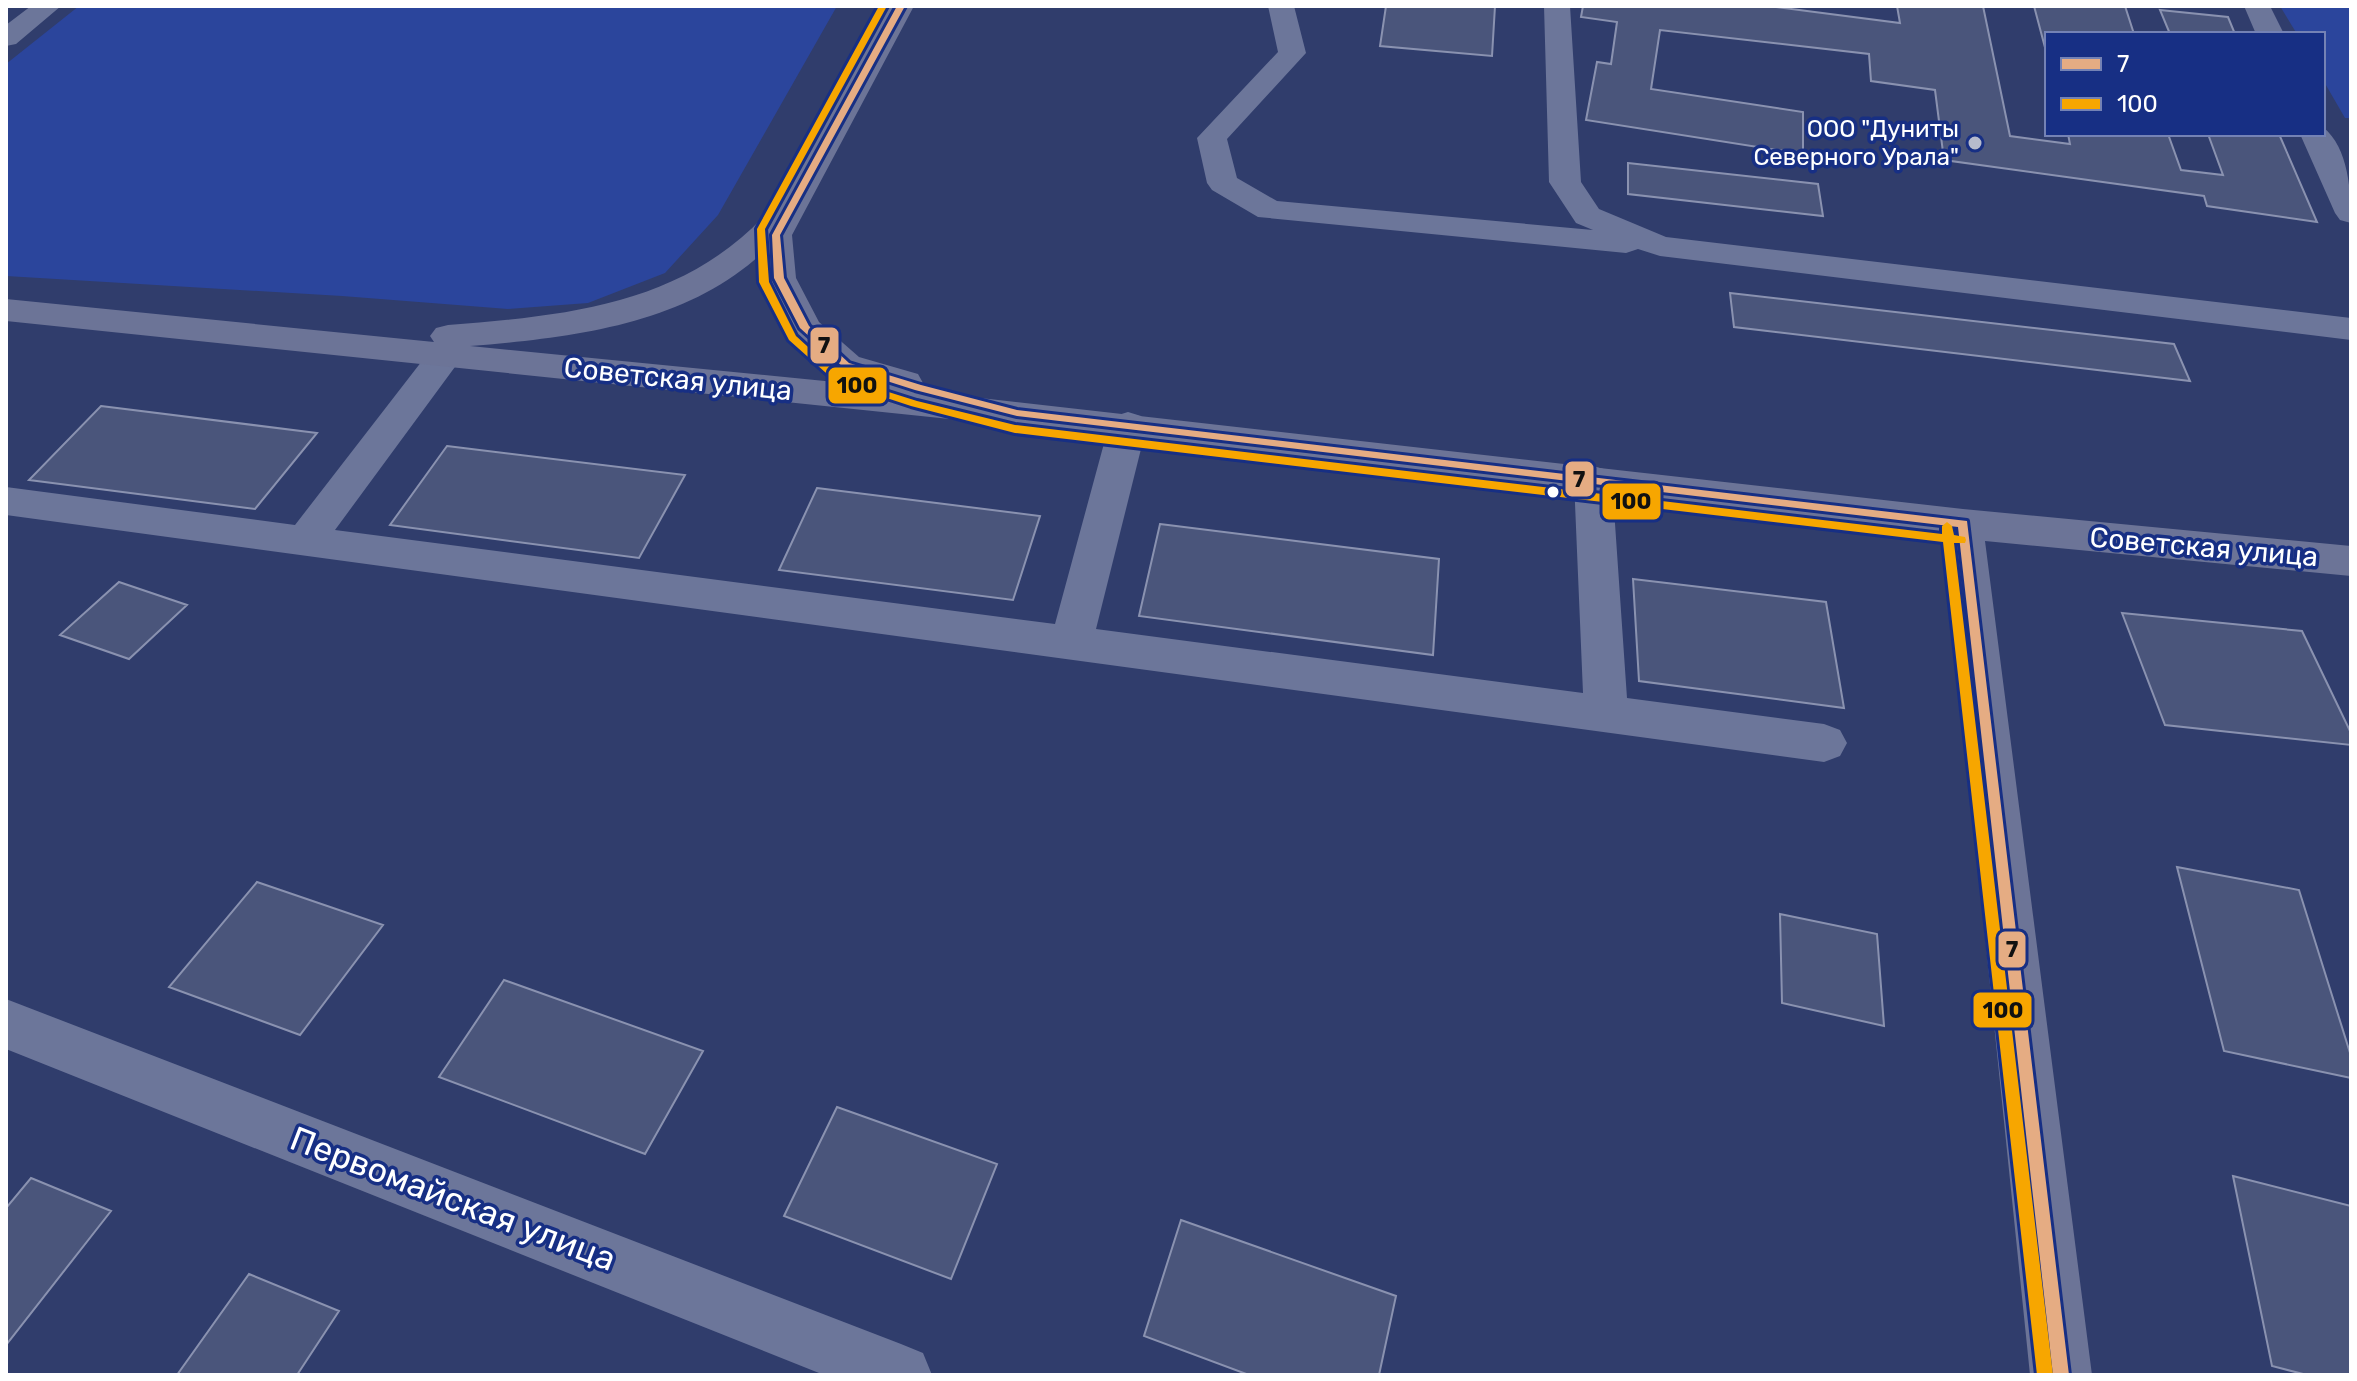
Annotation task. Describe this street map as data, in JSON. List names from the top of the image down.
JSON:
{
  "streets": {
    "main road": ["Советская улица"],
    "street": ["Первомайская улица"]
  },
  "places": ["ООО \"Дуниты Северного Урала\""],
  "lines": ["transit line 7", "transit line 100"],
  "legend": ["7", "100"]
}
